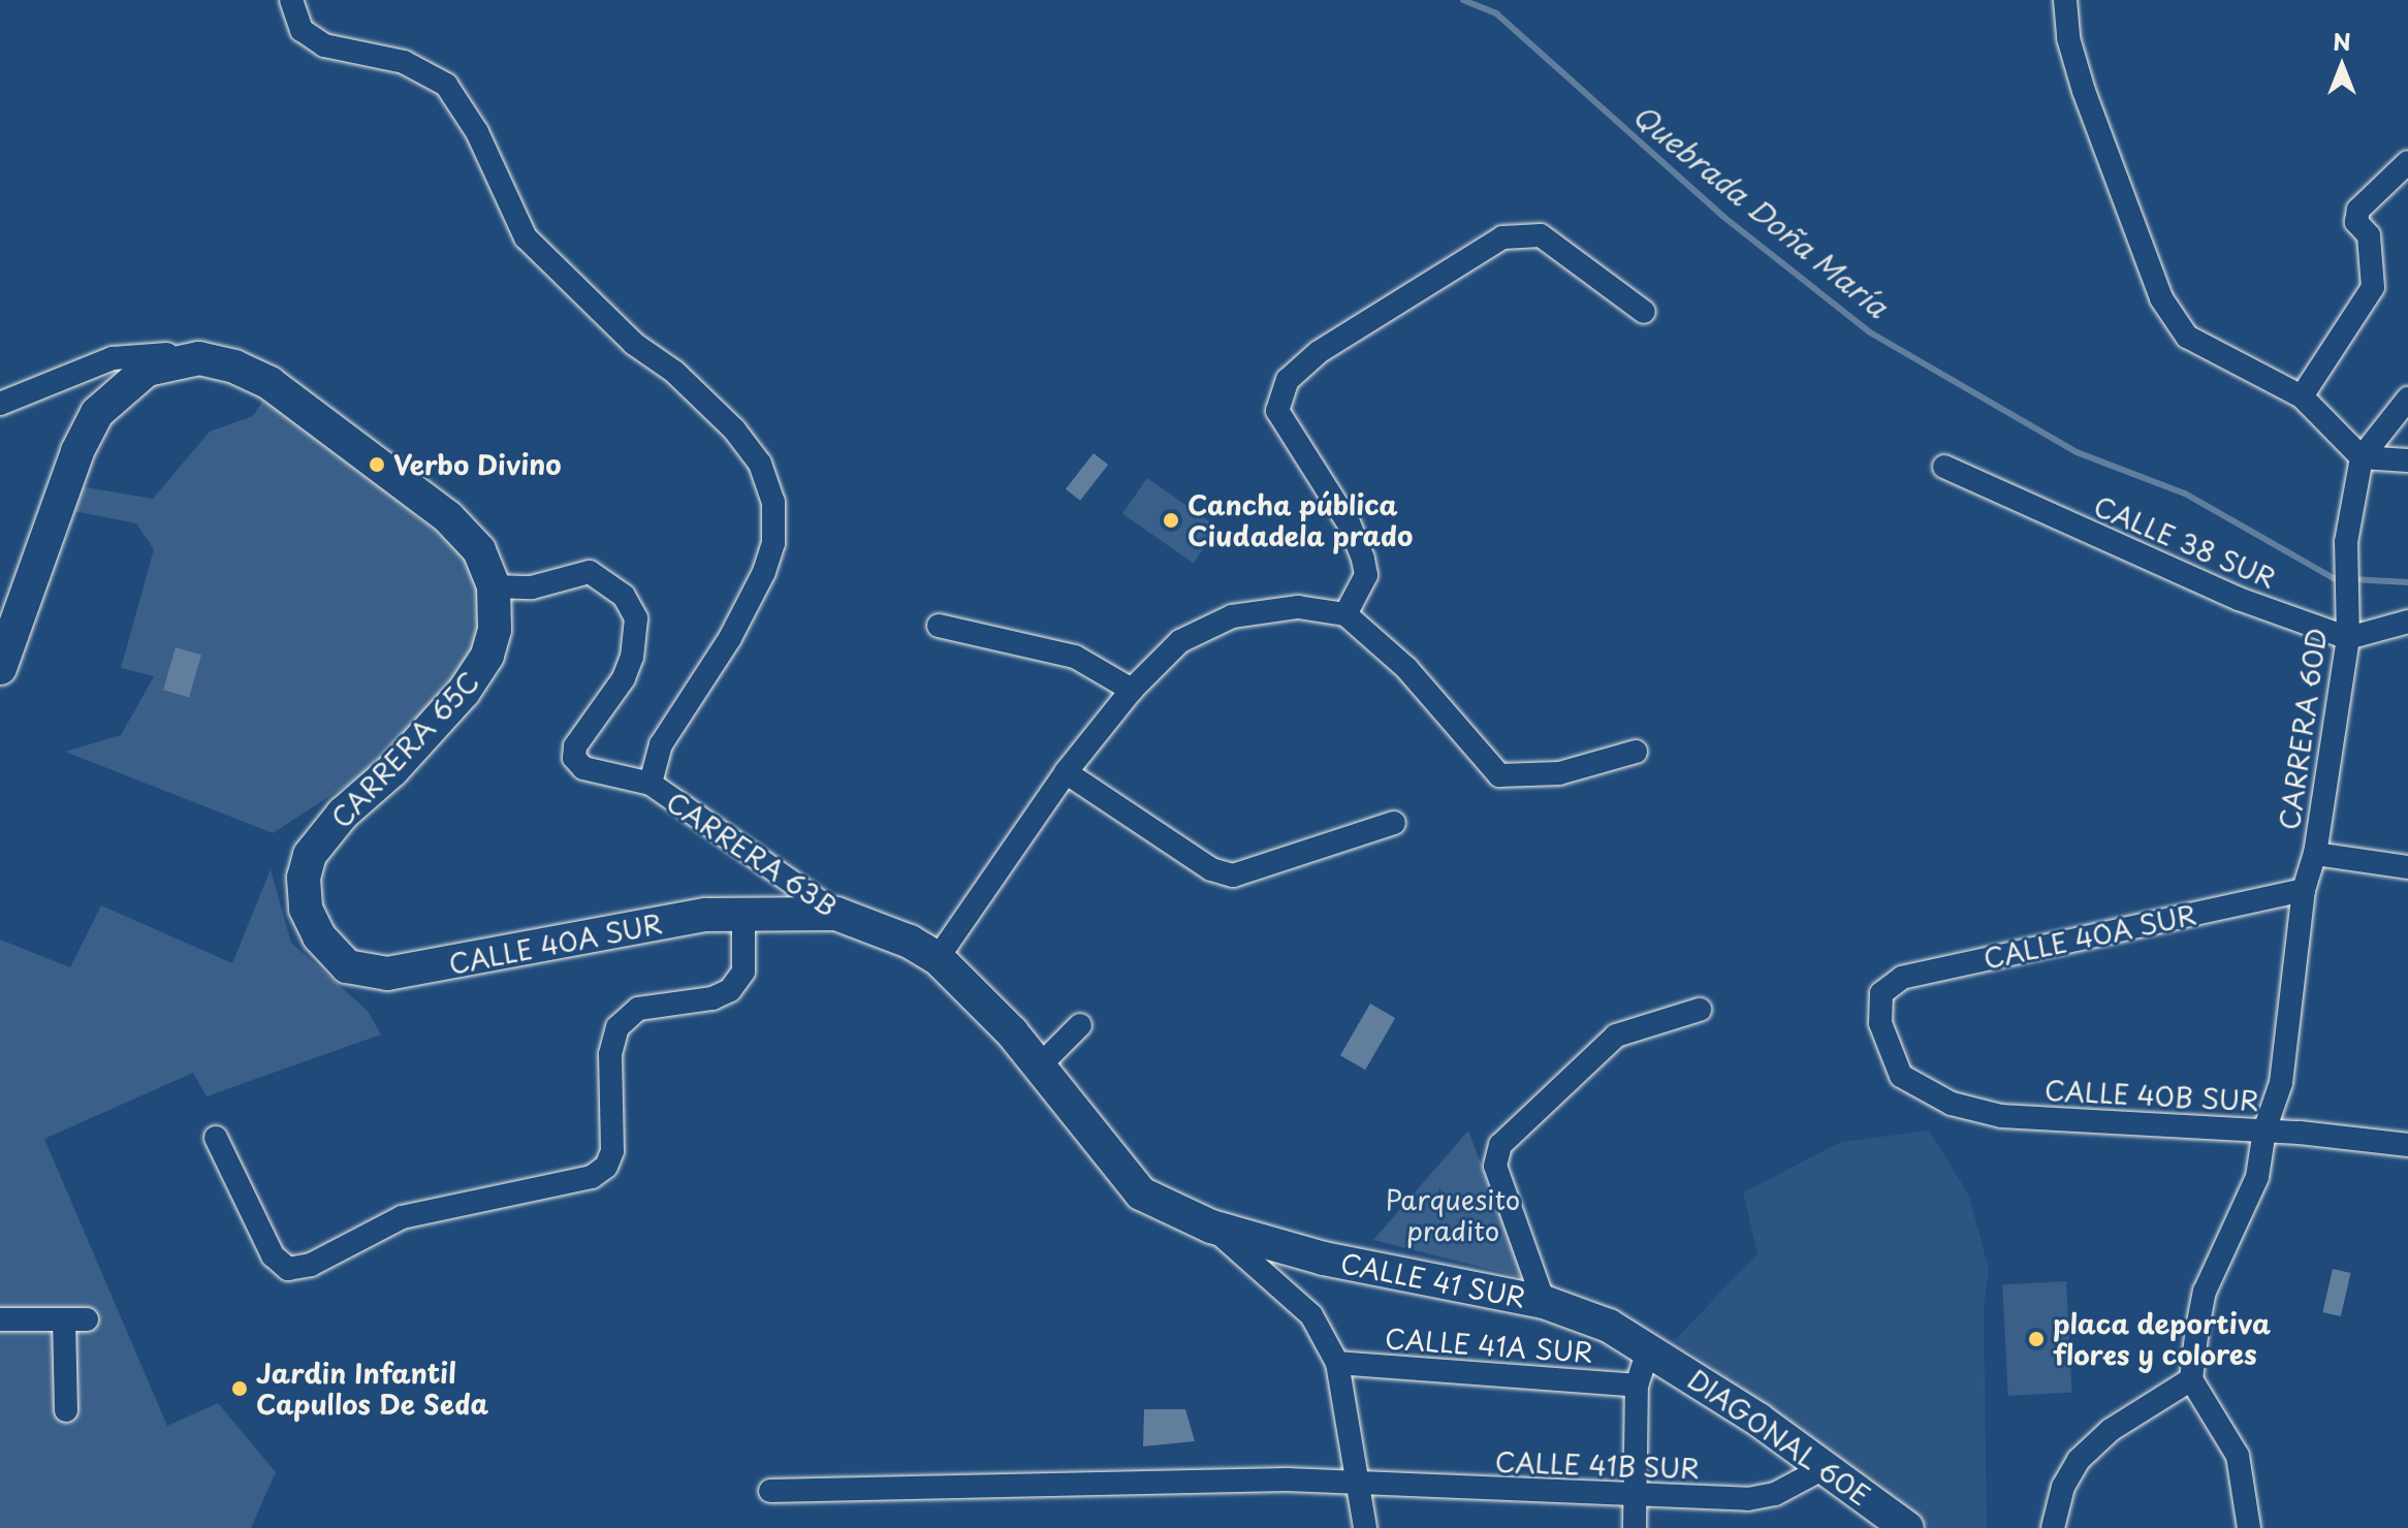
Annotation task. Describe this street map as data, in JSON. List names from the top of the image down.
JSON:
{
  "streets": {
    "main road": [
      "CARRERA 65C",
      "CARRERA 63B",
      "CALLE 40A SUR",
      "CALLE 41 SUR",
      "DIAGONAL 60E"
    ],
    "street": [
      "CALLE 38 SUR",
      "CARRERA 60D",
      "CALLE 40B SUR",
      "CALLE 41A SUR",
      "CALLE 41B SUR"
    ]
  },
  "crossings": [
    ["CALLE 38 SUR", "CARRERA 60D"],
    ["CARRERA 60D", "CALLE 40A SUR"],
    ["CARRERA 60D", "CALLE 40B SUR"],
    ["CARRERA 65C", "CALLE 40A SUR"],
    ["CARRERA 63B", "CALLE 40A SUR"],
    ["CARRERA 63B", "CALLE 41 SUR"],
    ["CALLE 40A SUR", "CALLE 40B SUR"],
    ["CALLE 41 SUR", "DIAGONAL 60E"],
    ["DIAGONAL 60E", "CALLE 41B SUR"]
  ],
  "water": ["Quebrada Doña María"],
  "parks": ["Parquesito pradito"],
  "places": [
    "Verbo Divino",
    "Cancha pública Ciudadela prado",
    "placa deportiva flores y colores",
    "Jardin Infantil Capullos De Seda"
  ],
  "north": "top"
}
